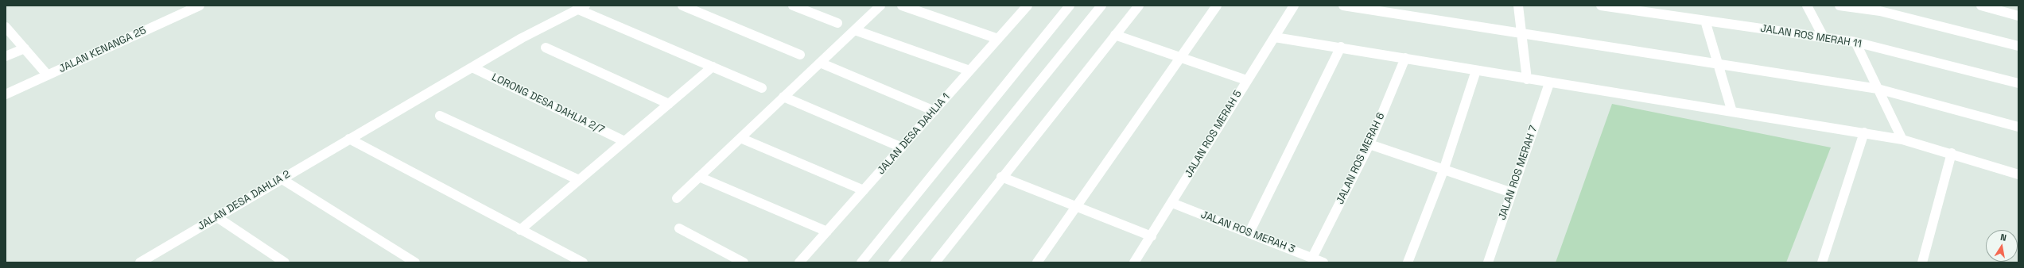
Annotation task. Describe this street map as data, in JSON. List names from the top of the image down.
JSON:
{
  "streets": {
    "street": [
      "JALAN ROS MERAH 11",
      "JALAN KENANGA 25",
      "LORONG DESA DAHLIA 2/7",
      "JALAN DESA DAHLIA 1",
      "JALAN ROS MERAH 5",
      "JALAN ROS MERAH 6",
      "JALAN ROS MERAH 7",
      "JALAN DESA DAHLIA 2",
      "JALAN ROS MERAH 3"
    ]
  },
  "crossings": [
    ["LORONG DESA DAHLIA 2/7", "JALAN DESA DAHLIA 2"],
    ["JALAN ROS MERAH 5", "JALAN ROS MERAH 3"],
    ["JALAN ROS MERAH 6", "JALAN ROS MERAH 3"]
  ],
  "north": "top"
}
